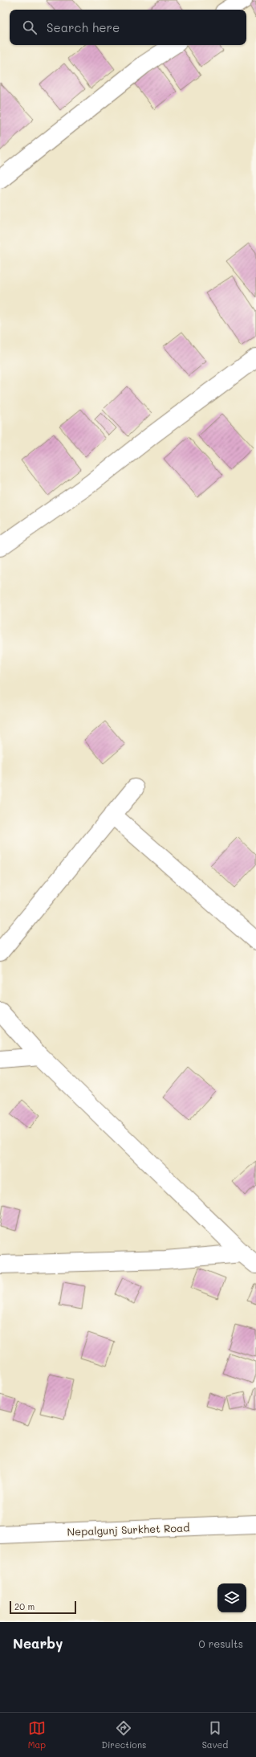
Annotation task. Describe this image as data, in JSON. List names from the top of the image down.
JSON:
{
  "streets": {
    "street": ["Nepalgunj Surkhet Road"]
  },
  "scale_bar": "20 m",
  "page": {
    "search": "Search here",
    "scale": "20 m",
    "heading": ["Nearby", "0 results"],
    "nav": ["Map", "Directions", "Saved"]
  }
}
